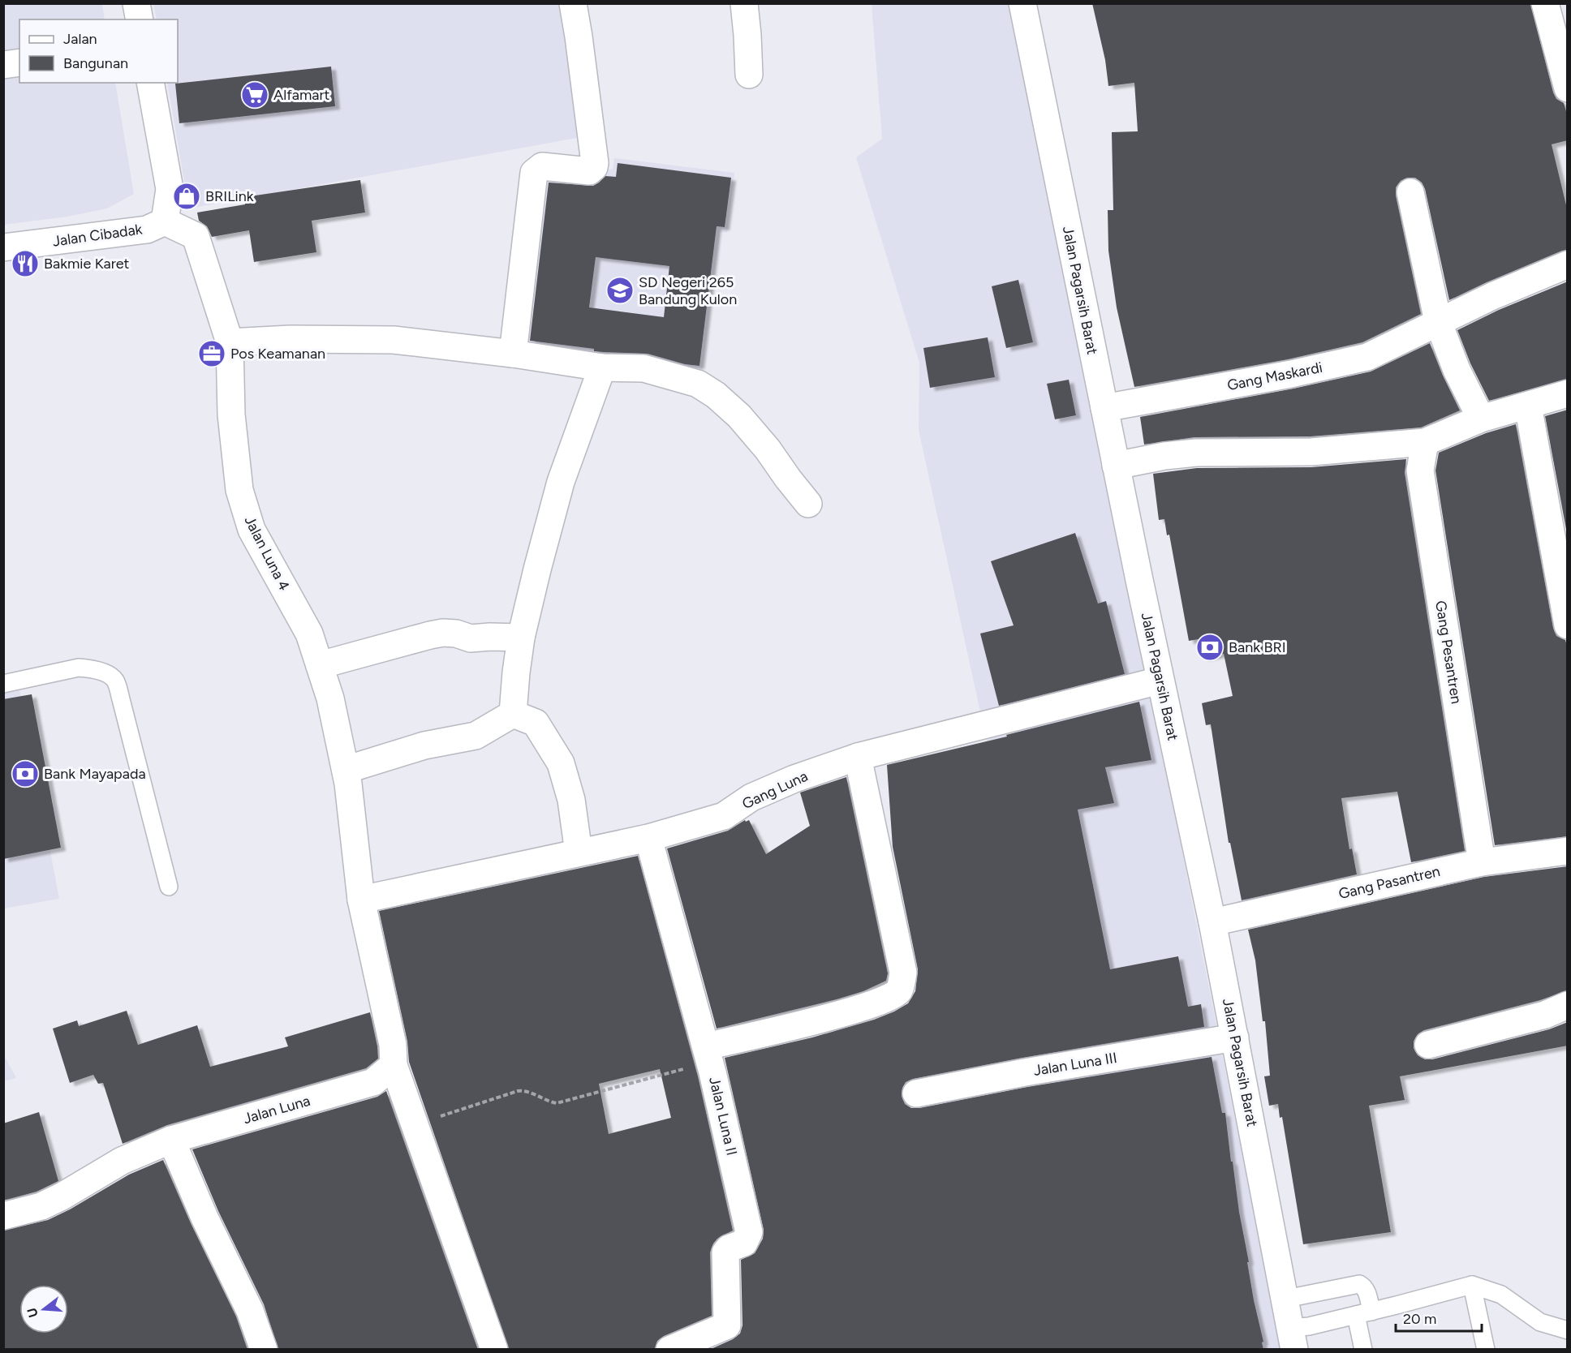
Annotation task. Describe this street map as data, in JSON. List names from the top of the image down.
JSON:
{
  "streets": {
    "street": [
      "Jalan Cibadak",
      "Jalan Pagarsih Barat",
      "Gang Maskardi",
      "Jalan Luna 4",
      "Gang Pesantren",
      "Gang Luna",
      "Gang Pasantren",
      "Jalan Luna III",
      "Jalan Luna",
      "Jalan Luna II"
    ]
  },
  "crossings": [
    ["Jalan Cibadak", "Jalan Luna 4"],
    ["Jalan Pagarsih Barat", "Gang Maskardi"],
    ["Jalan Pagarsih Barat", "Gang Luna"],
    ["Jalan Pagarsih Barat", "Gang Pasantren"],
    ["Jalan Pagarsih Barat", "Jalan Luna III"],
    ["Jalan Luna 4", "Gang Luna"],
    ["Gang Pesantren", "Gang Pasantren"],
    ["Gang Luna", "Jalan Luna II"]
  ],
  "places": {
    "supermarket": ["Alfamart"],
    "shop": ["BRILink"],
    "restaurant": ["Bakmie Karet"],
    "school or university": ["SD Negeri 265 Bandung Kulon"],
    "office": ["Pos Keamanan"],
    "bank": ["Bank BRI", "Bank Mayapada"]
  },
  "legend": ["Jalan", "Bangunan"],
  "scale_bar": "20 m",
  "north": "left"
}
